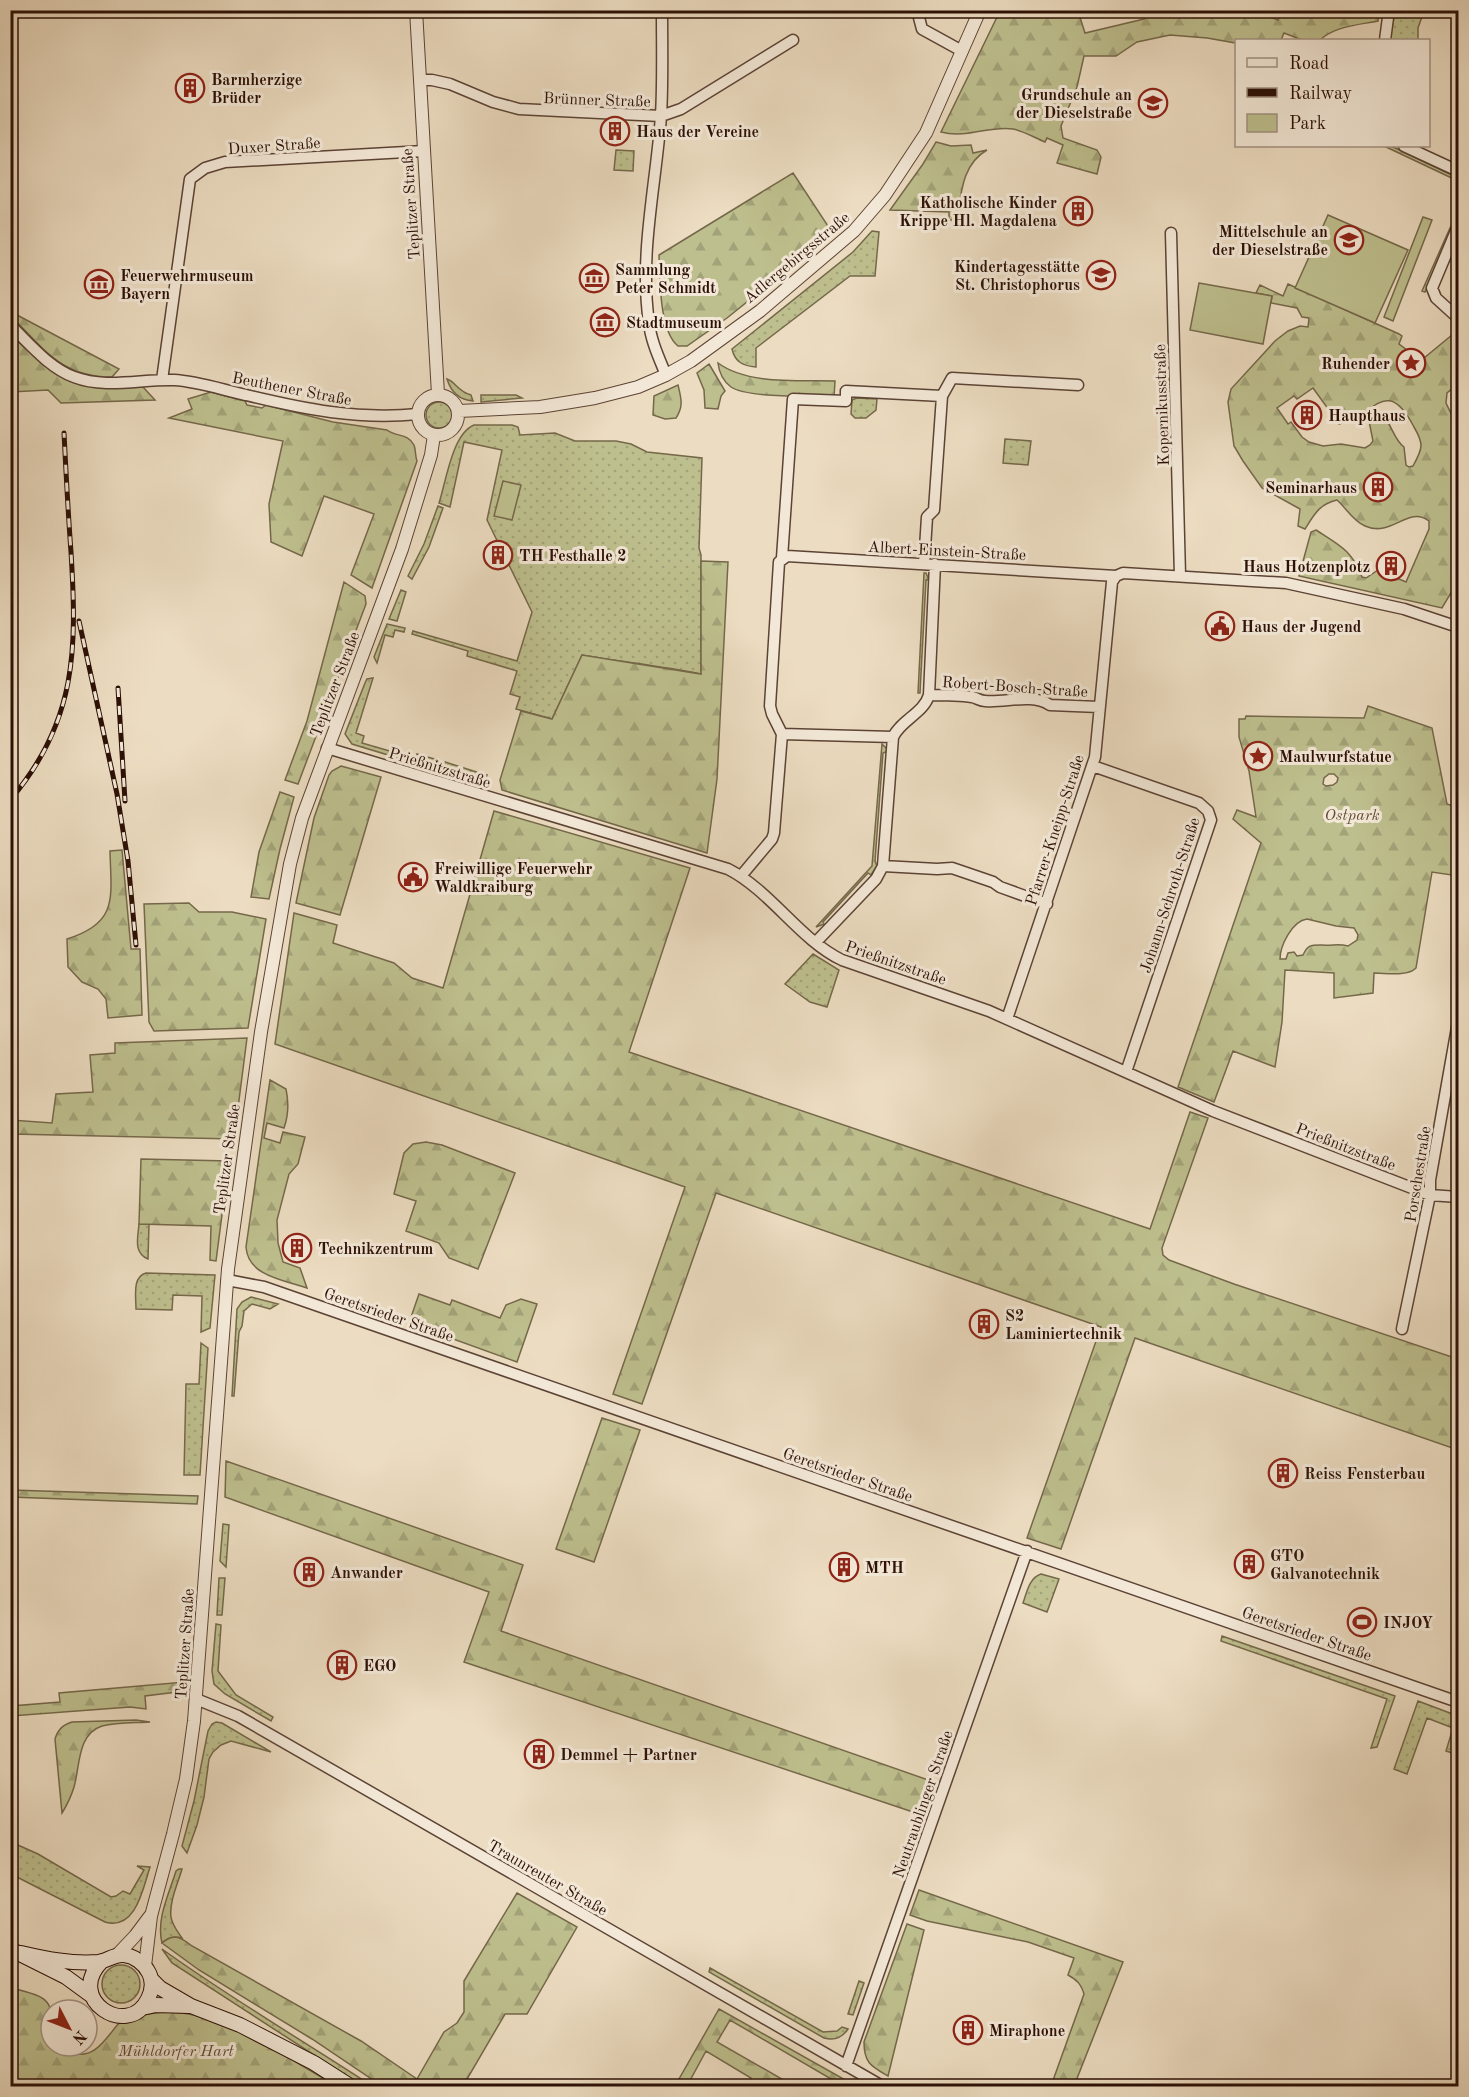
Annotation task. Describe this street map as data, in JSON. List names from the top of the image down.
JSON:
{
  "streets": {
    "street": [
      "Brünner Straße",
      "Duxer Straße",
      "Teplitzer Straße",
      "Adlergebirgsstraße",
      "Beuthener Straße",
      "Kopernikusstraße",
      "Albert-Einstein-Straße",
      "Robert-Bosch-Straße",
      "Prießnitzstraße",
      "Pfarrer-Kneipp-Straße",
      "Johann-Schroth-Straße",
      "Porschestraße",
      "Geretsrieder Straße",
      "Neutraublinger Straße",
      "Traunreuter Straße"
    ]
  },
  "crossings": [
    ["Brünner Straße", "Teplitzer Straße"],
    ["Duxer Straße", "Teplitzer Straße"],
    ["Duxer Straße", "Beuthener Straße"],
    ["Teplitzer Straße", "Adlergebirgsstraße"],
    ["Teplitzer Straße", "Beuthener Straße"],
    ["Teplitzer Straße", "Prießnitzstraße"],
    ["Teplitzer Straße", "Geretsrieder Straße"],
    ["Teplitzer Straße", "Traunreuter Straße"],
    ["Adlergebirgsstraße", "Beuthener Straße"],
    ["Albert-Einstein-Straße", "Pfarrer-Kneipp-Straße"],
    ["Robert-Bosch-Straße", "Pfarrer-Kneipp-Straße"],
    ["Prießnitzstraße", "Pfarrer-Kneipp-Straße"],
    ["Prießnitzstraße", "Johann-Schroth-Straße"],
    ["Prießnitzstraße", "Porschestraße"],
    ["Pfarrer-Kneipp-Straße", "Johann-Schroth-Straße"],
    ["Geretsrieder Straße", "Neutraublinger Straße"],
    ["Neutraublinger Straße", "Traunreuter Straße"]
  ],
  "parks": ["Ostpark", "Mühldorfer Hart"],
  "places": {
    "building": [
      "Barmherzige Brüder",
      "Haus der Vereine",
      "Katholische Kinder Krippe Hl. Magdalena",
      "Haupthaus",
      "Seminarhaus",
      "TH Festhalle 2",
      "Haus Hotzenplotz",
      "Technikzentrum",
      "S2 Laminiertechnik",
      "Reiss Fensterbau",
      "GTO Galvanotechnik",
      "MTH",
      "Anwander",
      "EGO",
      "Demmel + Partner",
      "Miraphone"
    ],
    "school or university": ["Grundschule an der Dieselstraße", "Mittelschule an der Dieselstraße", "Kindertagesstätte St. Christophorus"],
    "museum": ["Sammlung Peter Schmidt", "Feuerwehrmuseum Bayern", "Stadtmuseum"],
    "place": ["Ruhender", "Maulwurfstatue"],
    "public building": ["Haus der Jugend", "Freiwillige Feuerwehr Waldkraiburg"],
    "sports": ["INJOY"]
  },
  "legend": ["Road", "Railway", "Park"],
  "north": "bottom right"
}
